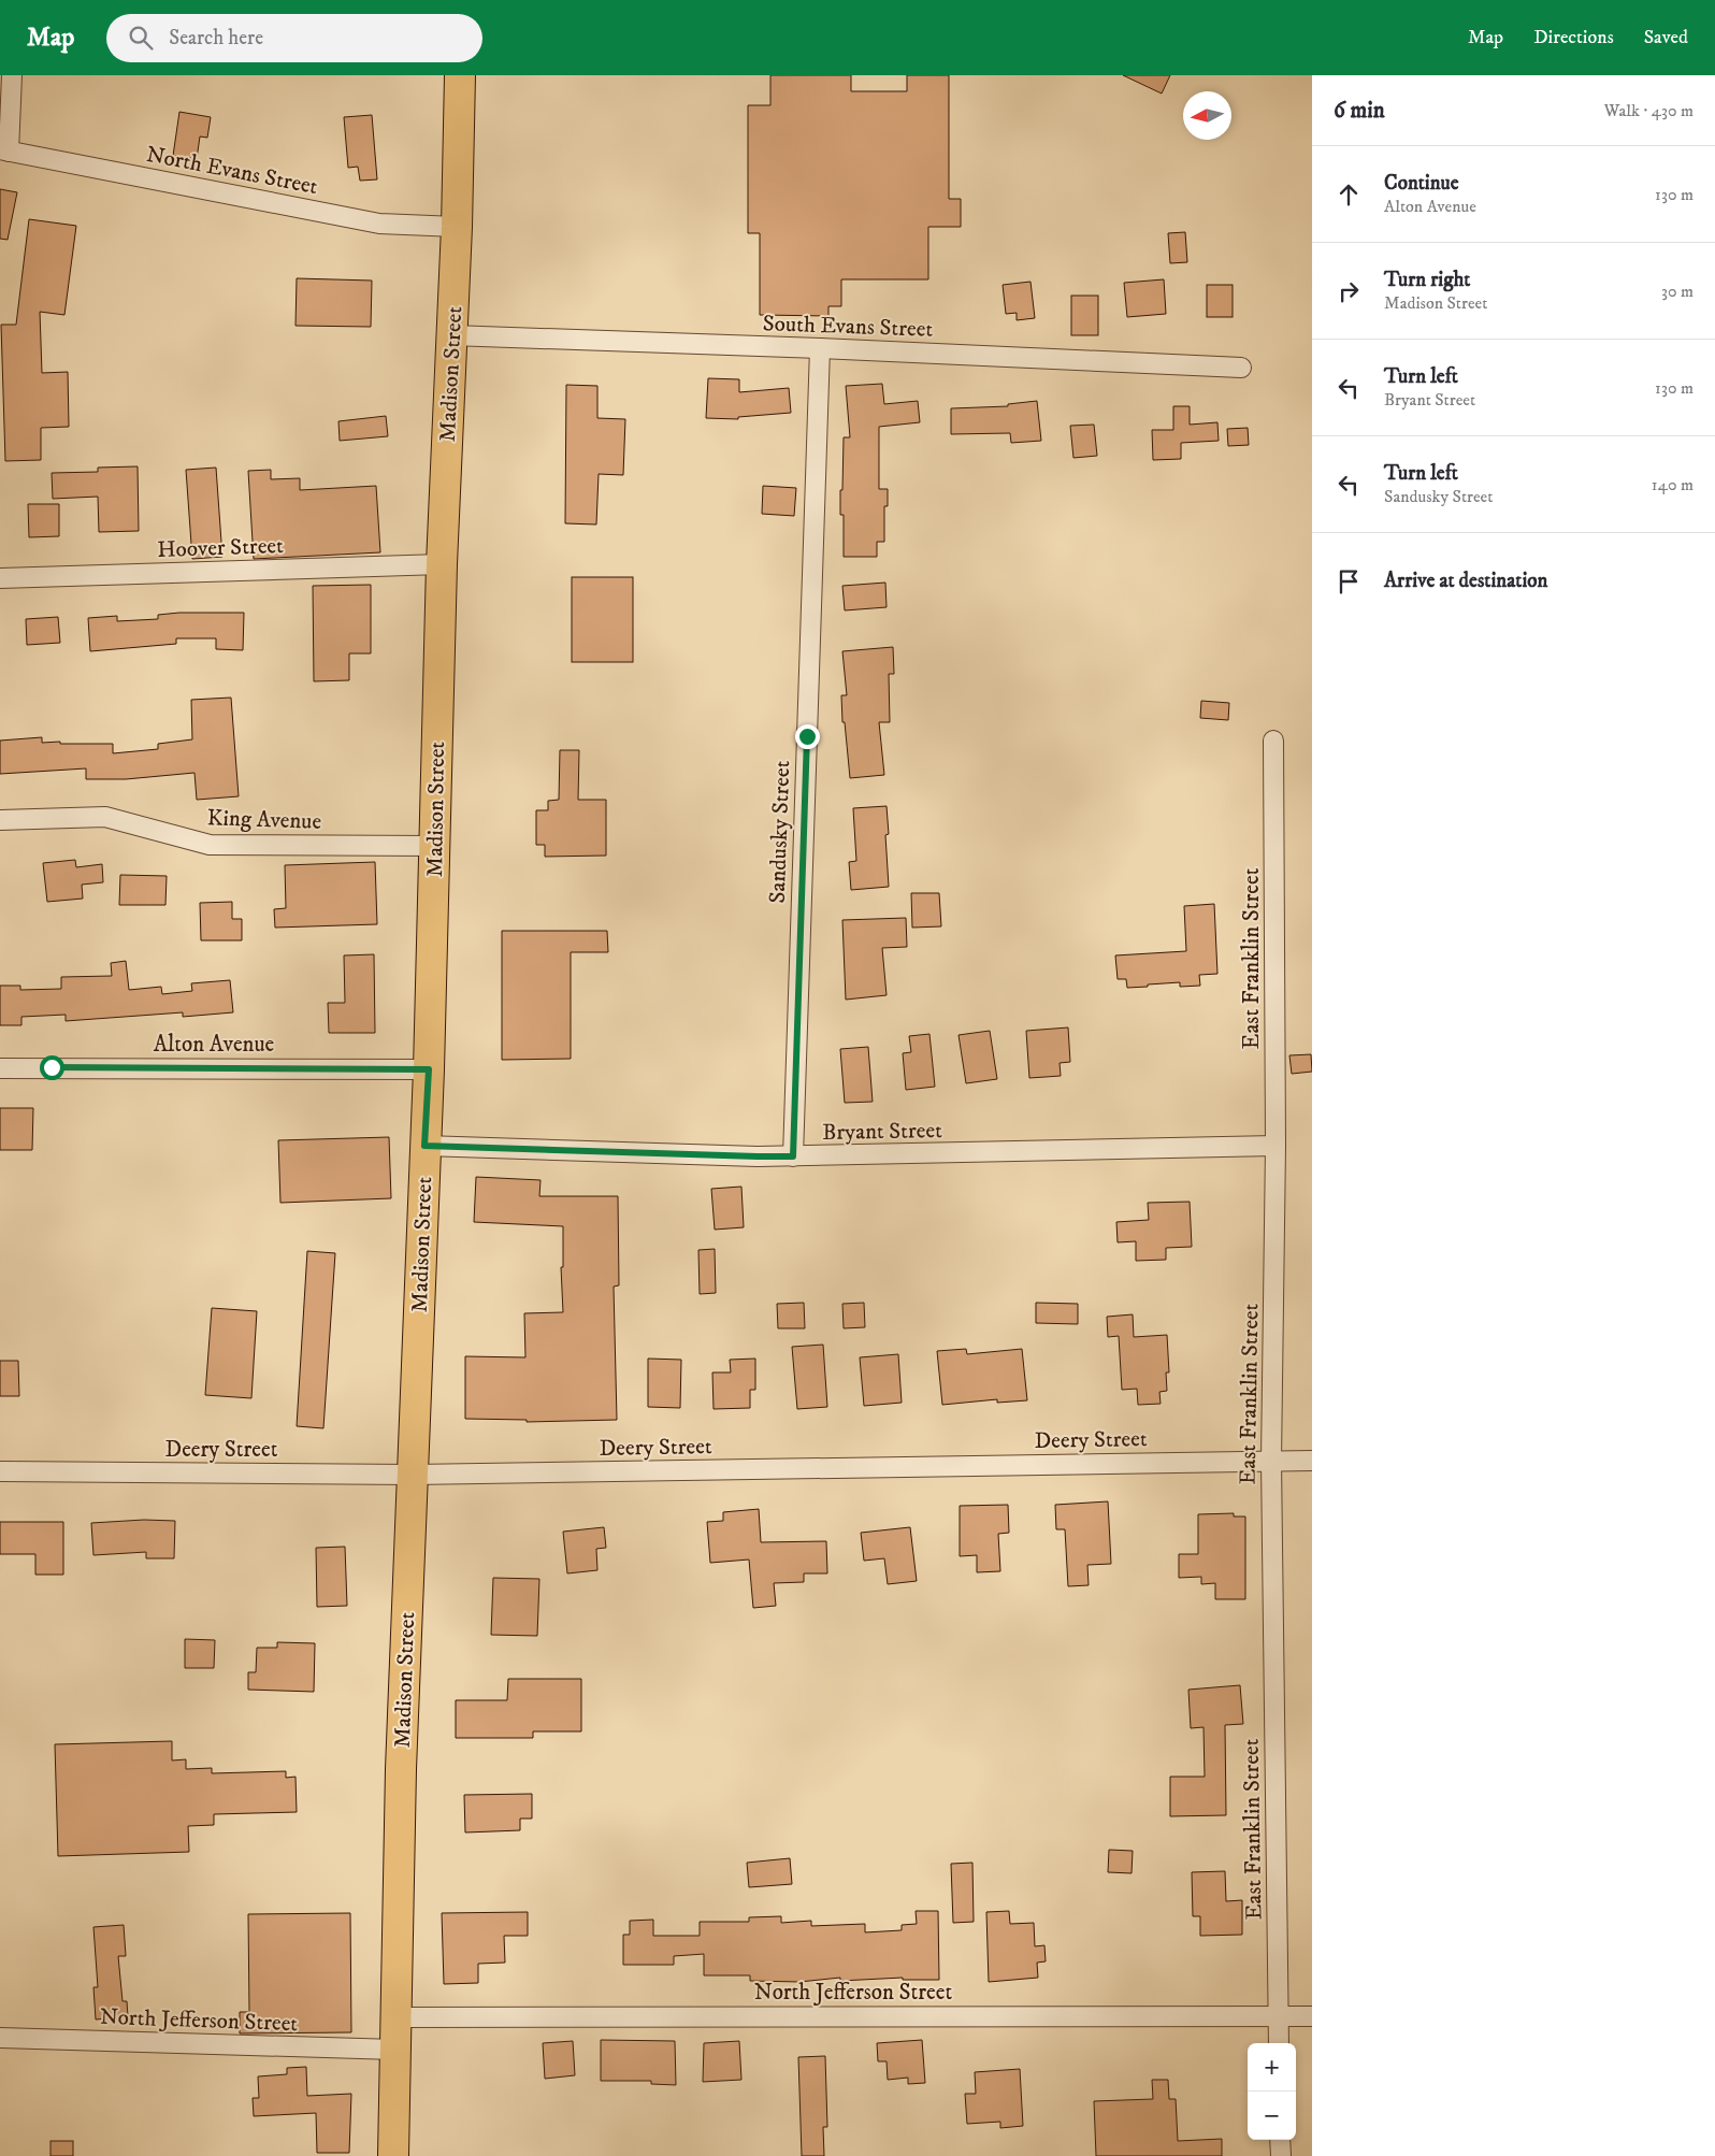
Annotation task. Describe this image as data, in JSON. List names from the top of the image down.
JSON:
{
  "streets": {
    "main road": ["Madison Street"],
    "street": [
      "North Evans Street",
      "South Evans Street",
      "Hoover Street",
      "King Avenue",
      "Sandusky Street",
      "East Franklin Street",
      "Alton Avenue",
      "Bryant Street",
      "Deery Street",
      "North Jefferson Street"
    ]
  },
  "crossings": [
    ["North Evans Street", "Madison Street"],
    ["South Evans Street", "Madison Street"],
    ["South Evans Street", "Sandusky Street"],
    ["Madison Street", "Hoover Street"],
    ["Madison Street", "King Avenue"],
    ["Madison Street", "Alton Avenue"],
    ["Madison Street", "Bryant Street"],
    ["Madison Street", "Deery Street"],
    ["Madison Street", "North Jefferson Street"],
    ["Sandusky Street", "Bryant Street"],
    ["East Franklin Street", "Bryant Street"],
    ["East Franklin Street", "Deery Street"],
    ["East Franklin Street", "North Jefferson Street"]
  ],
  "north": "left",
  "page": {
    "header": "Map",
    "search": "Search here",
    "nav": ["Map", "Directions", "Saved"],
    "heading": ["6 min", "Walk · 430 m"],
    "list": [
      ["Continue", "Alton Avenue", "130 m"],
      ["Turn right", "Madison Street", "30 m"],
      ["Turn left", "Bryant Street", "130 m"],
      ["Turn left", "Sandusky Street", "140 m"],
      "Arrive at destination"
    ],
    "map_buttons": ["+", "−"]
  }
}
